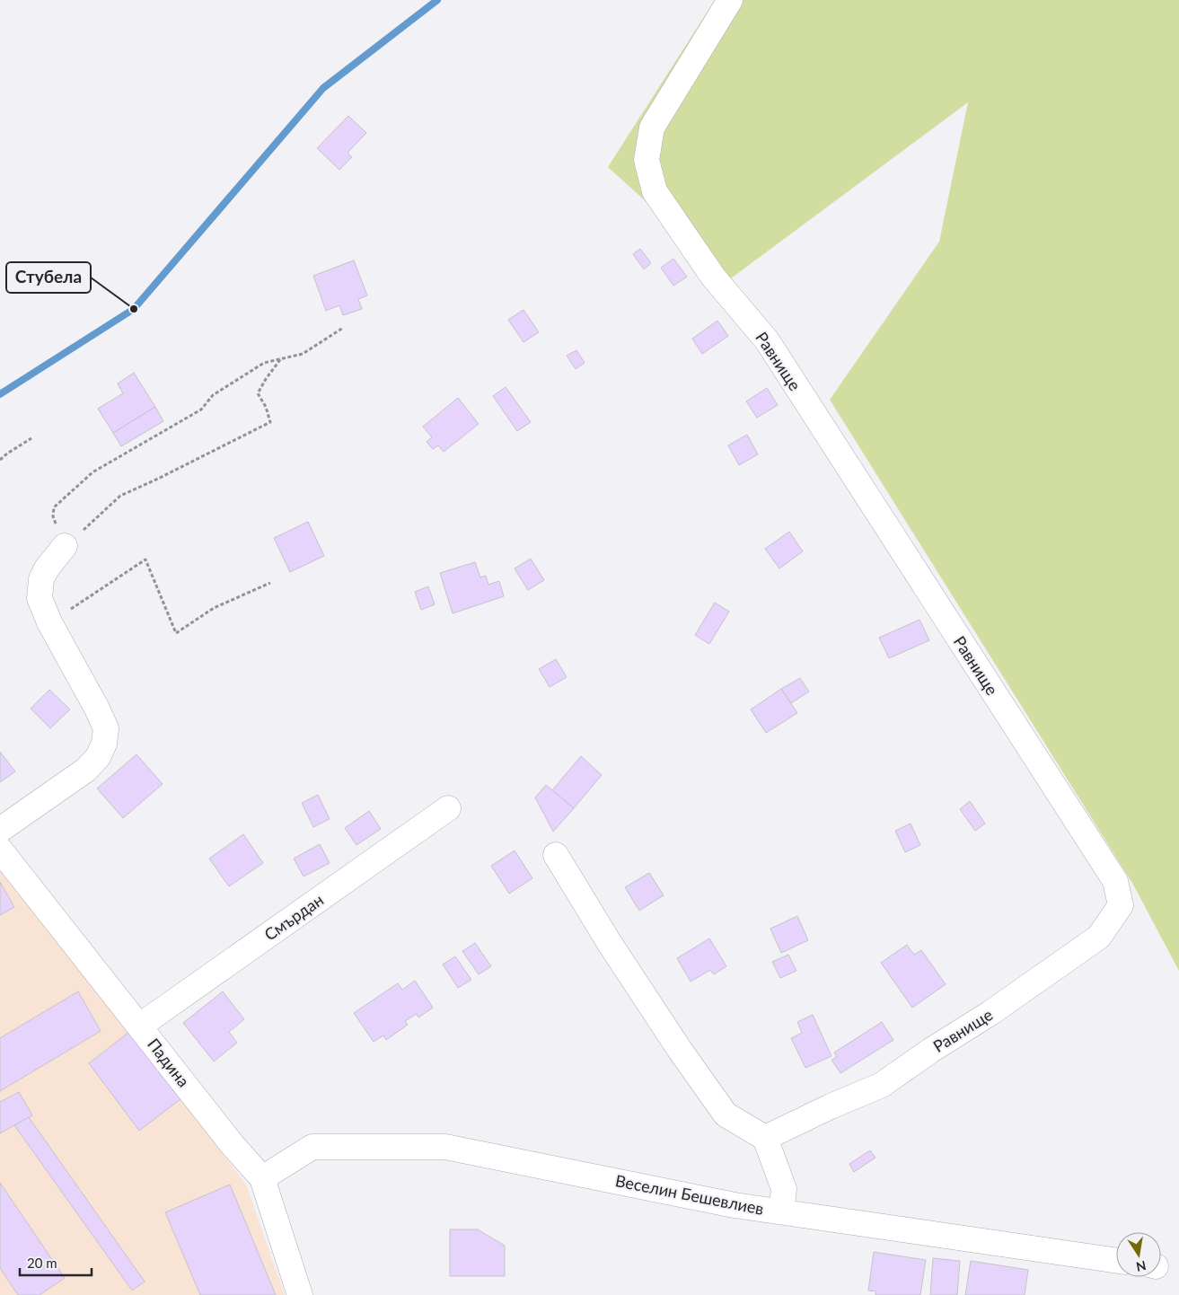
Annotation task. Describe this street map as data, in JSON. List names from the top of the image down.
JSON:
{
  "streets": {
    "street": [
      "Равнище",
      "Смърдан",
      "Падина",
      "Веселин Бешевлиев"
    ]
  },
  "crossings": [
    ["Смърдан", "Падина"],
    ["Падина", "Веселин Бешевлиев"]
  ],
  "places": ["Стубела"],
  "scale_bar": "20 m",
  "north": "bottom"
}
